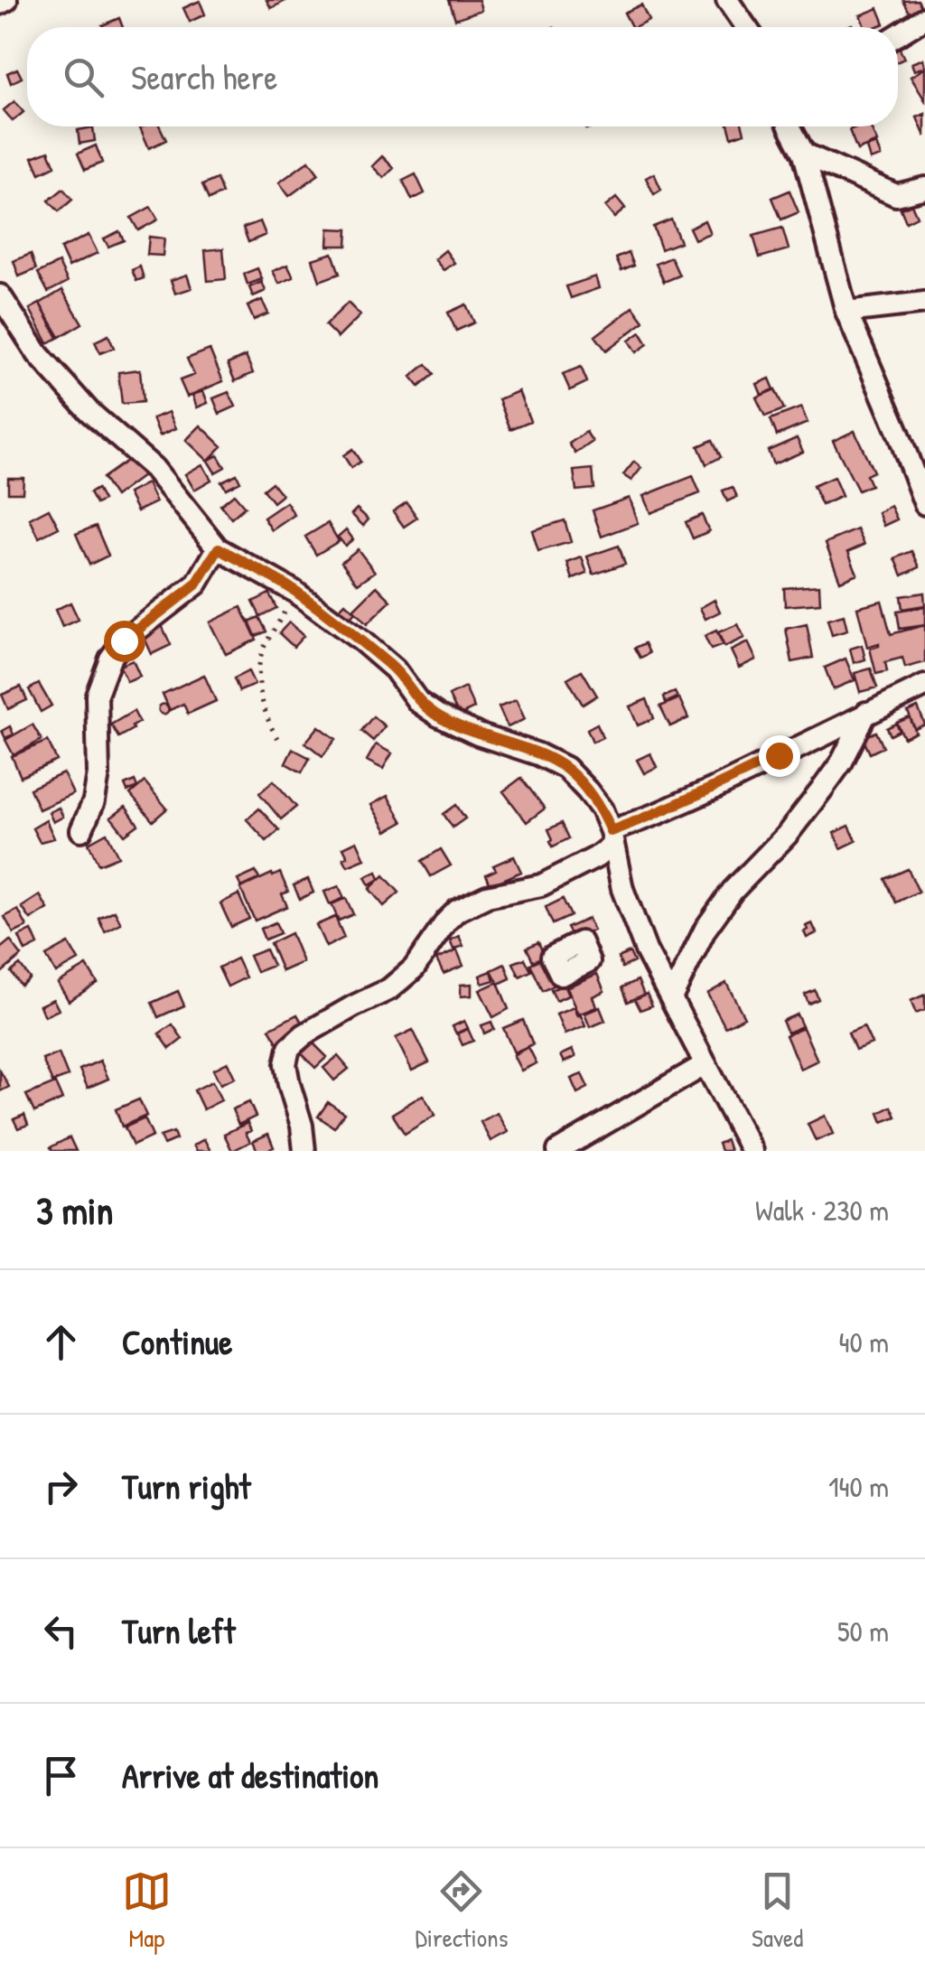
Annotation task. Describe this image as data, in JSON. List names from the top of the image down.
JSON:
{
  "page": {
    "search": "Search here",
    "heading": ["3 min", "Walk · 230 m"],
    "list": [
      ["Continue", "40 m"],
      ["Turn right", "140 m"],
      ["Turn left", "50 m"],
      "Arrive at destination"
    ],
    "nav": ["Map", "Directions", "Saved"]
  }
}
